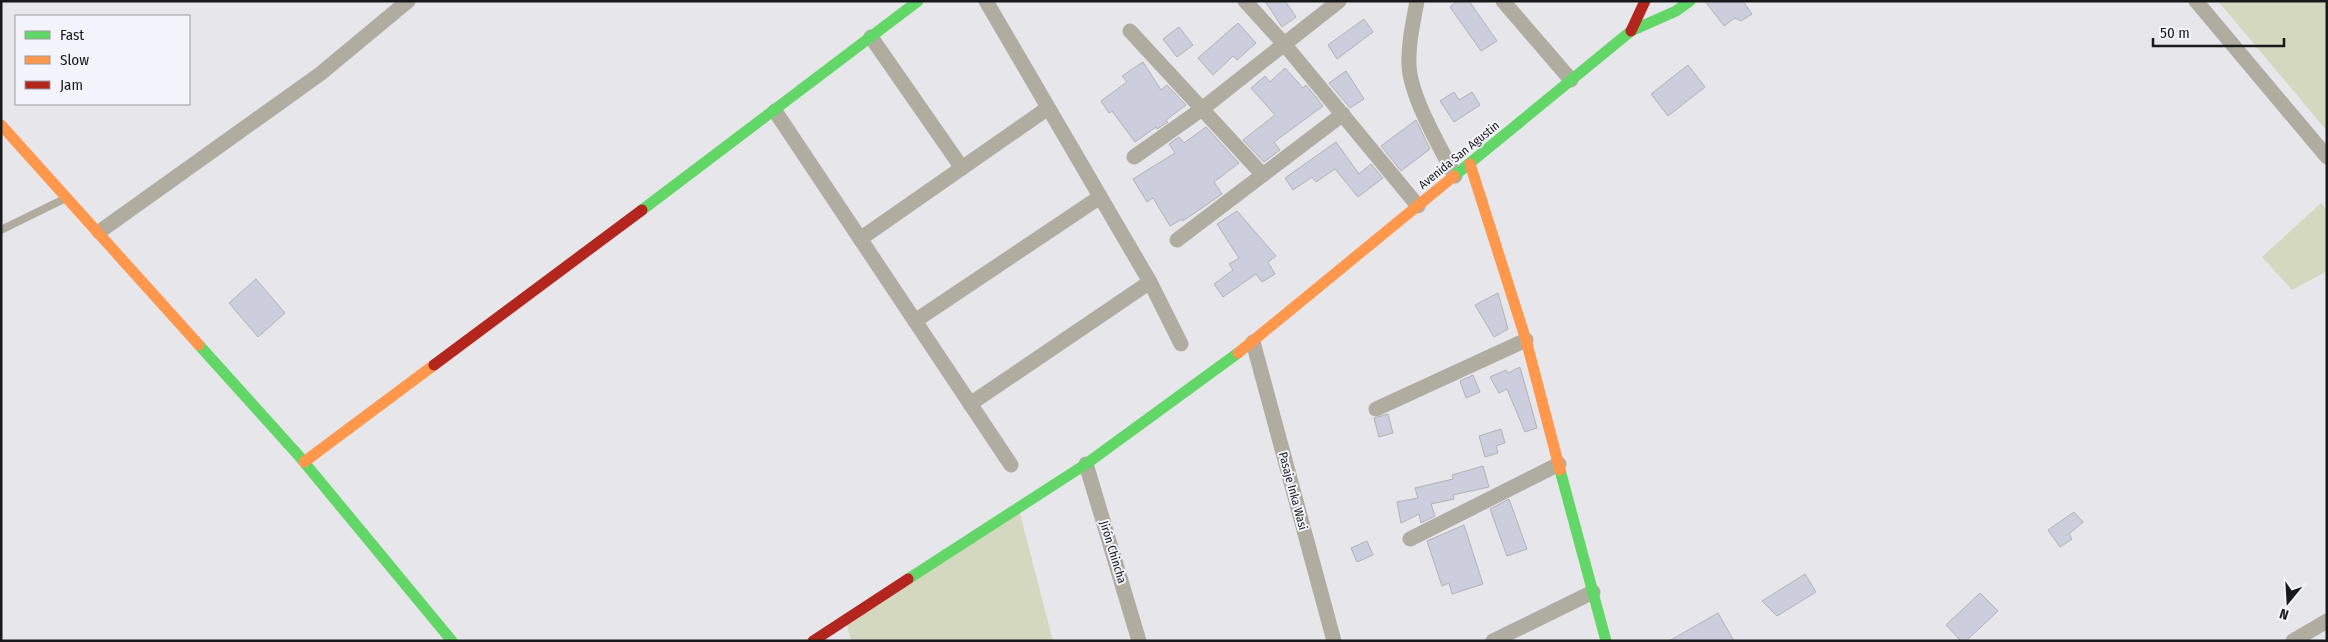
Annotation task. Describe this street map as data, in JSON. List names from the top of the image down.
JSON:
{
  "streets": {
    "street": ["Avenida San Agustin", "Pasaje Inka Wasi", "Jirón Chincha"]
  },
  "crossings": [
    ["Avenida San Agustin", "Pasaje Inka Wasi"],
    ["Avenida San Agustin", "Jirón Chincha"]
  ],
  "legend": ["Fast", "Slow", "Jam"],
  "scale_bar": "50 m",
  "north": "bottom"
}
